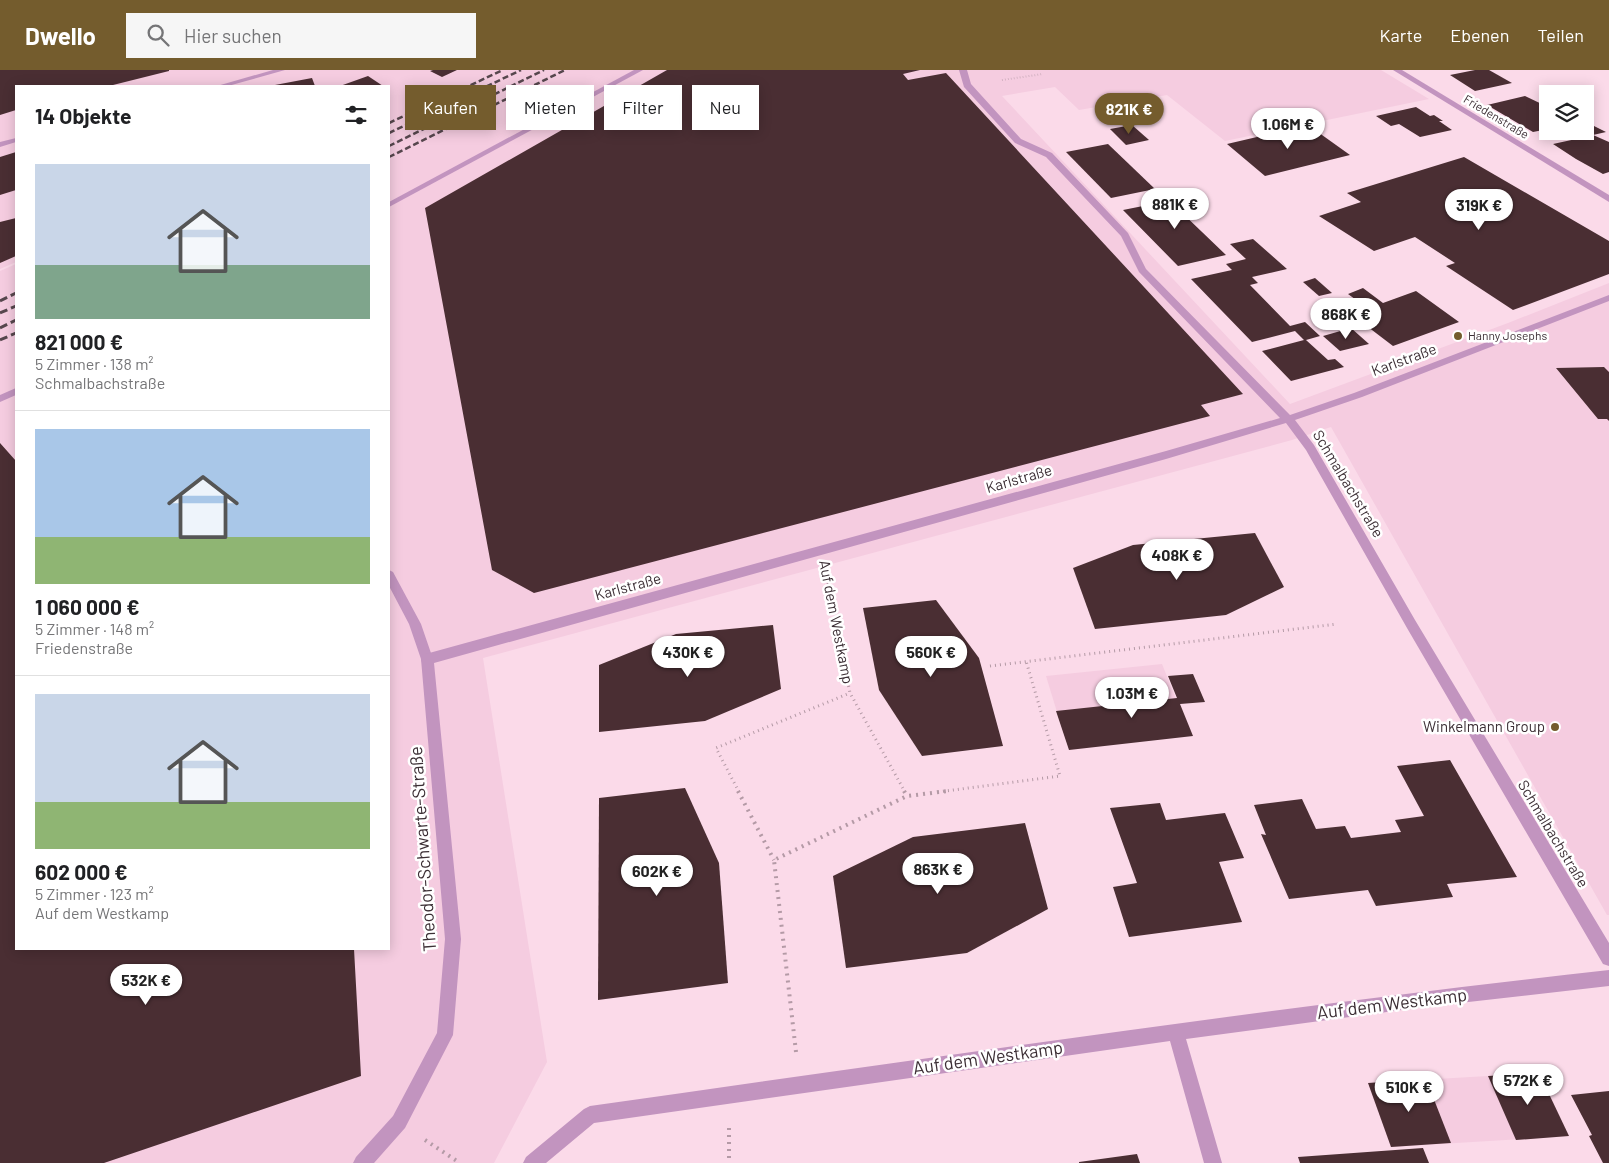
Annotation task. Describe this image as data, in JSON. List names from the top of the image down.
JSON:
{
  "streets": {
    "street": [
      "Friedenstraße",
      "Karlstraße",
      "Schmalbachstraße",
      "Auf dem Westkamp",
      "Theodor-Schwarte-Straße"
    ]
  },
  "crossings": [
    ["Karlstraße", "Schmalbachstraße"],
    ["Karlstraße", "Auf dem Westkamp"],
    ["Karlstraße", "Theodor-Schwarte-Straße"]
  ],
  "places": ["Hanny Josephs", "Winkelmann Group"],
  "page": {
    "header": "Dwello",
    "search": "Hier suchen",
    "nav": ["Karte", "Ebenen", "Teilen"],
    "chip": [
      "Kaufen",
      "Mieten",
      "Filter",
      "Neu"
    ],
    "heading": "14 Objekte",
    "price": [
      "821K €",
      "1.06M €",
      "881K €",
      "319K €",
      "868K €",
      "408K €",
      "430K €",
      "560K €",
      "1.03M €",
      "863K €",
      "602K €",
      "532K €",
      "572K €",
      "510K €"
    ],
    "list": [
      {
        "name": "821 000 €",
        "note": "5 Zimmer · 138 m² · Schmalbachstraße"
      },
      {
        "name": "1 060 000 €",
        "note": "5 Zimmer · 148 m² · Friedenstraße"
      },
      {
        "name": "602 000 €",
        "note": "5 Zimmer · 123 m² · Auf dem Westkamp"
      }
    ]
  }
}
